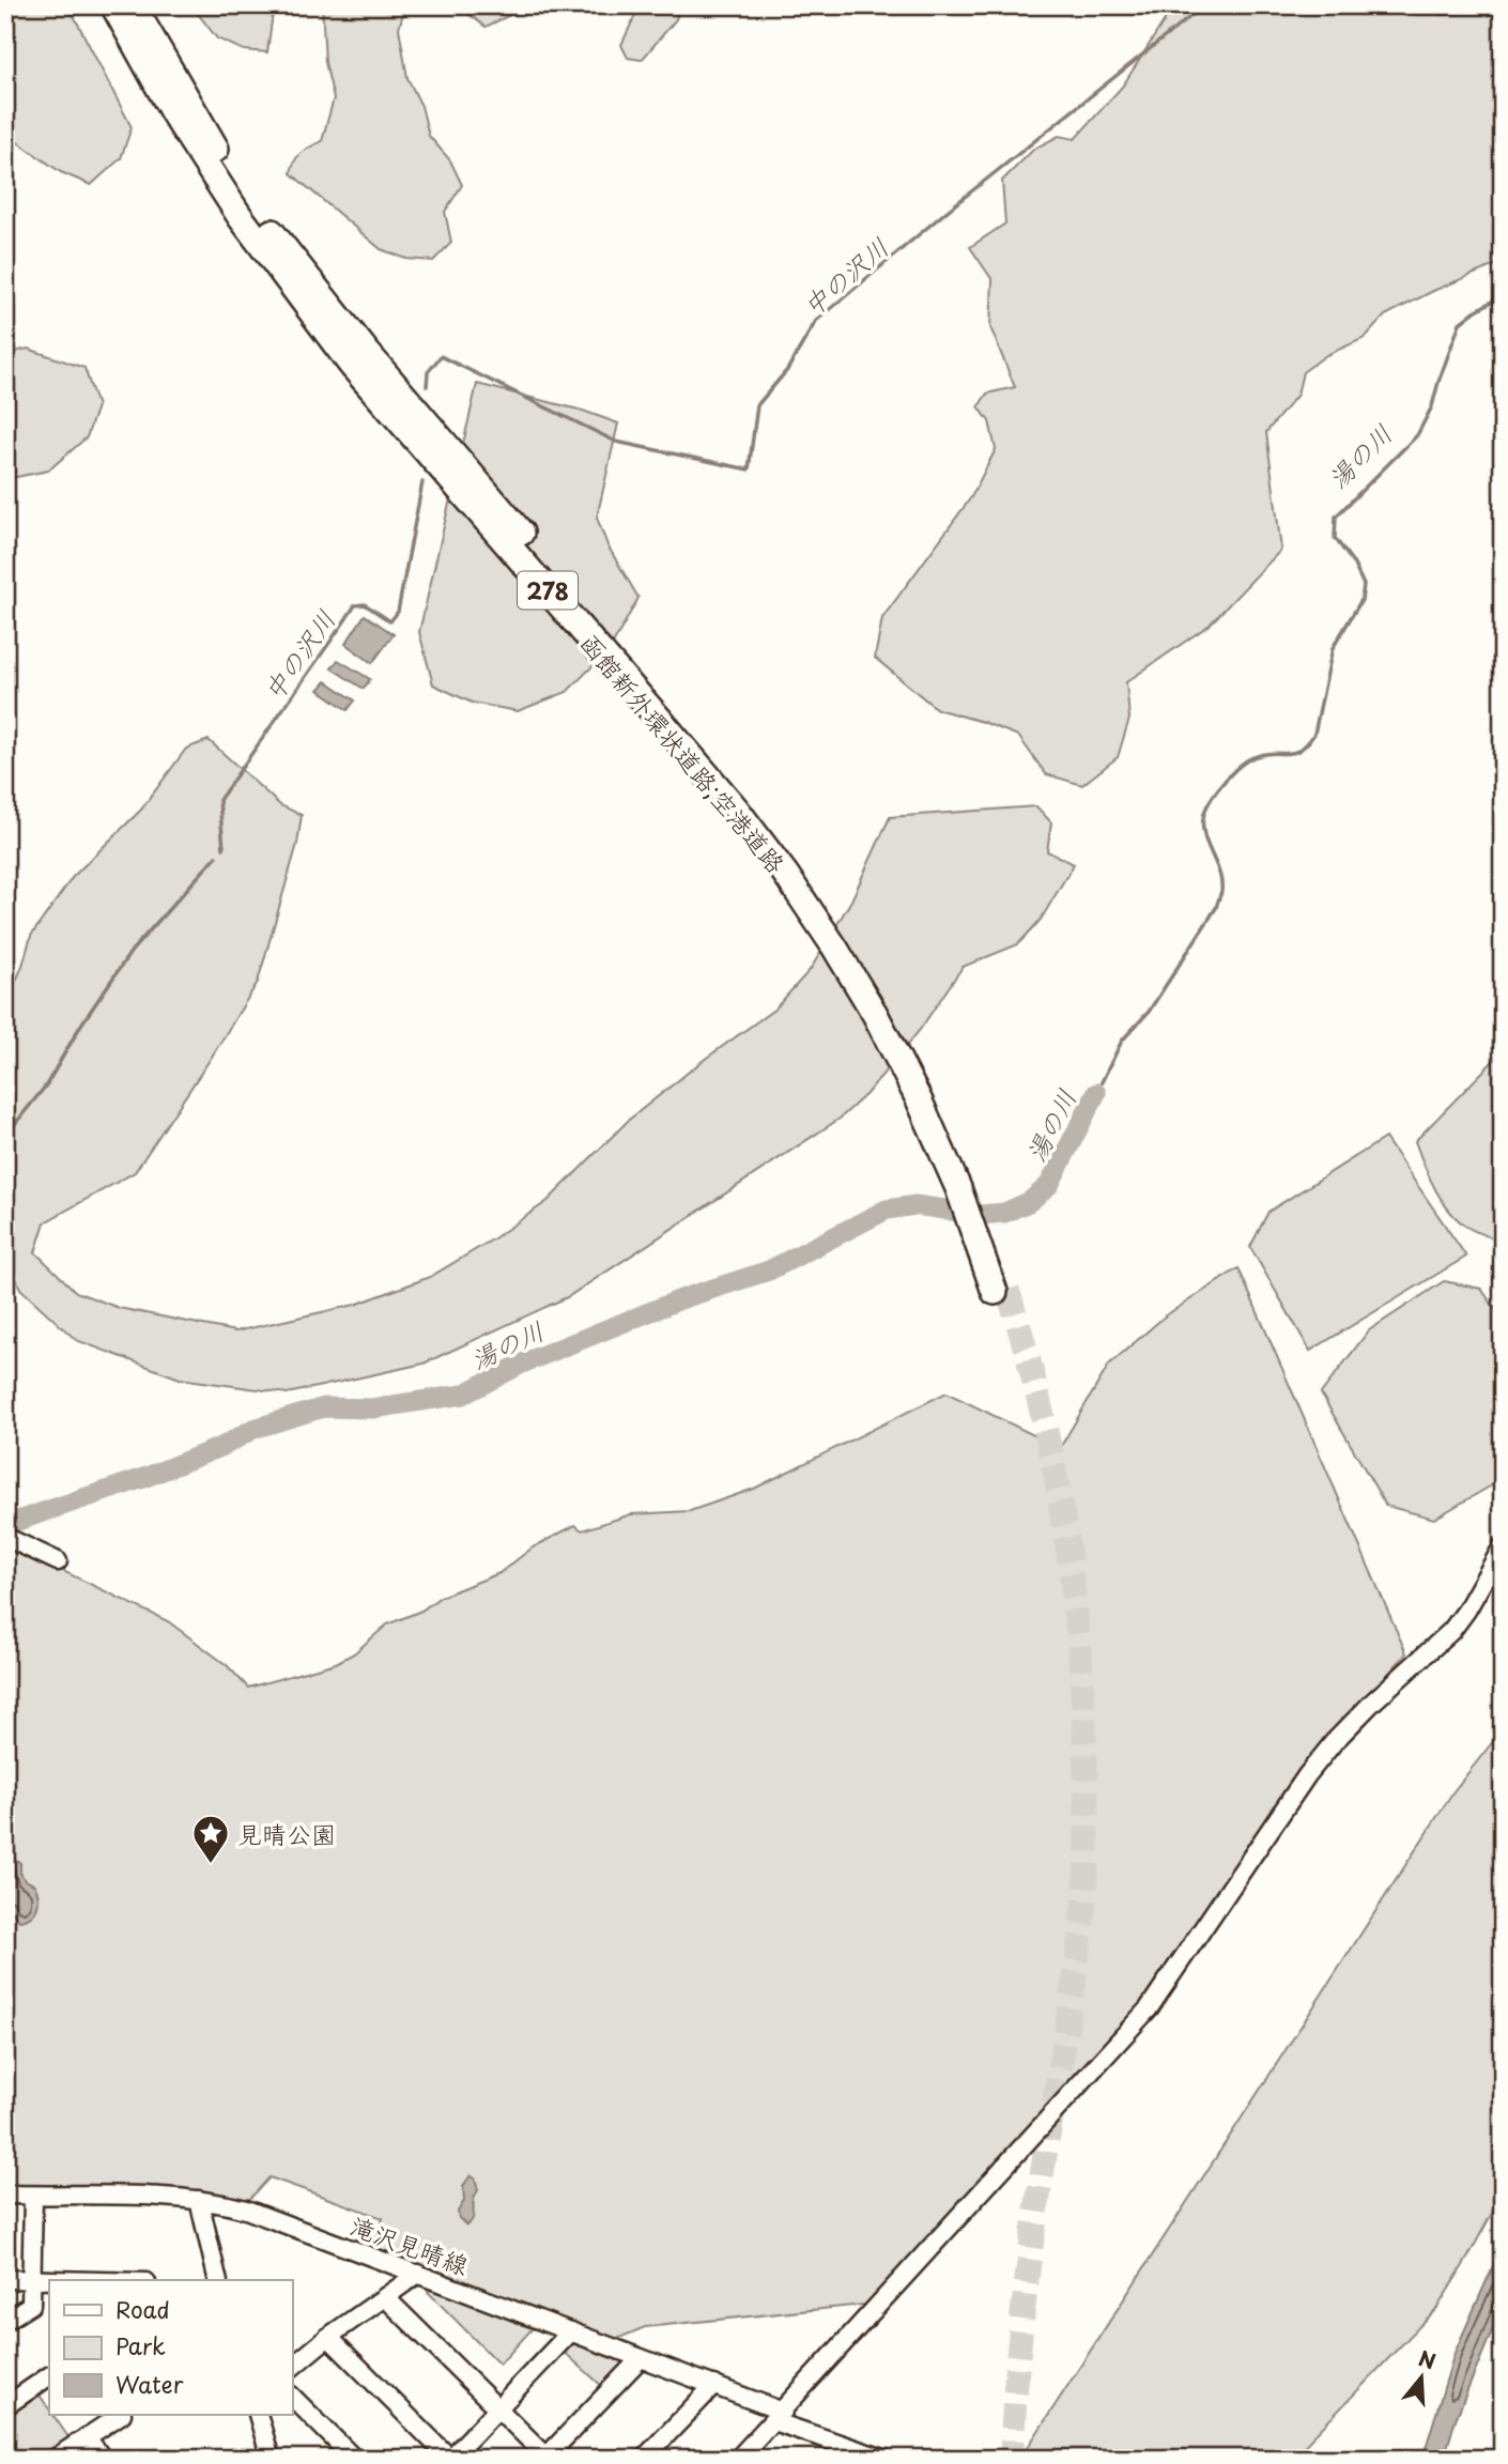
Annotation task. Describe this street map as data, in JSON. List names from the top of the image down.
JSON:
{
  "streets": {
    "highway": ["278", "函館新外環状道路;空港道路"],
    "street": ["滝沢見晴線"]
  },
  "water": ["中の沢川", "湯の川"],
  "places": {
    "place": ["見晴公園"]
  },
  "legend": ["Road", "Park", "Water"],
  "north": "top"
}
